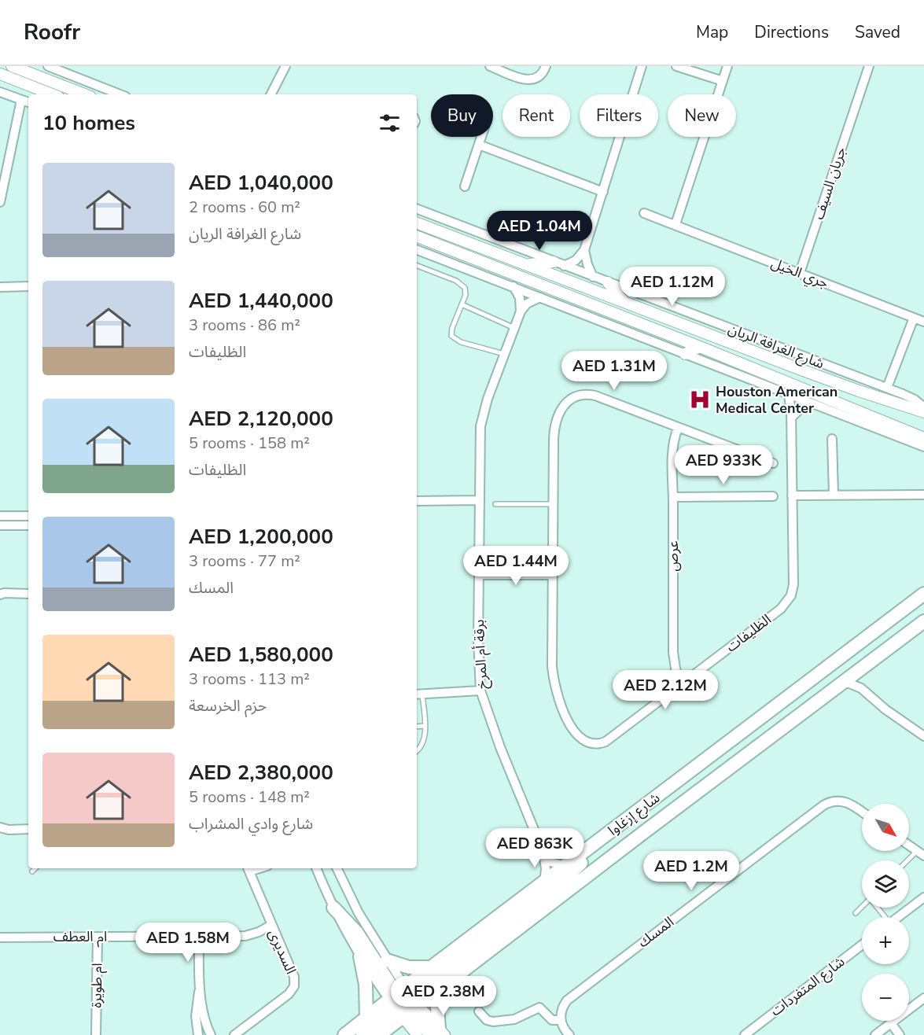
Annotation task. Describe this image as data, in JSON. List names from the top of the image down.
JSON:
{
  "streets": {
    "main road": ["شارع الغرافة الريان", "شارع إزغاوا"],
    "street": [
      "جريان السيف",
      "جري الخيل",
      "عرص",
      "الظليفات",
      "برقة أم المرخ",
      "المسك",
      "ام العطف",
      "السديرى",
      "ام طويرة",
      "شارع المتفردات"
    ]
  },
  "crossings": [
    ["جريان السيف", "جري الخيل"],
    ["عرص", "الظليفات"],
    ["برقة أم المرخ", "شارع إزغاوا"],
    ["ام العطف", "السديرى"],
    ["ام العطف", "ام طويرة"]
  ],
  "places": {
    "hospital": ["Houston American Medical Center"]
  },
  "north": "bottom right",
  "page": {
    "header": "Roofr",
    "nav": ["Map", "Directions", "Saved"],
    "chip": [
      "Buy",
      "Rent",
      "Filters",
      "New"
    ],
    "heading": "10 homes",
    "list": [
      {
        "name": "AED 1,040,000",
        "note": "2 rooms · 60 m² · شارع الغرافة الريان"
      },
      {
        "name": "AED 1,440,000",
        "note": "3 rooms · 86 m² · الظليفات"
      },
      {
        "name": "AED 2,120,000",
        "note": "5 rooms · 158 m² · الظليفات"
      },
      {
        "name": "AED 1,200,000",
        "note": "3 rooms · 77 m² · المسك"
      },
      {
        "name": "AED 1,580,000",
        "note": "3 rooms · 113 m² · حزم الخرسعة"
      },
      {
        "name": "AED 2,380,000",
        "note": "5 rooms · 148 m² · شارع وادي المشراب"
      }
    ],
    "price": [
      "AED 1.04M",
      "AED 1.12M",
      "AED 1.31M",
      "AED 933K",
      "AED 1.44M",
      "AED 2.12M",
      "AED 863K",
      "AED 1.2M",
      "AED 1.58M",
      "AED 2.38M"
    ],
    "map_buttons": ["+", "−"]
  }
}
